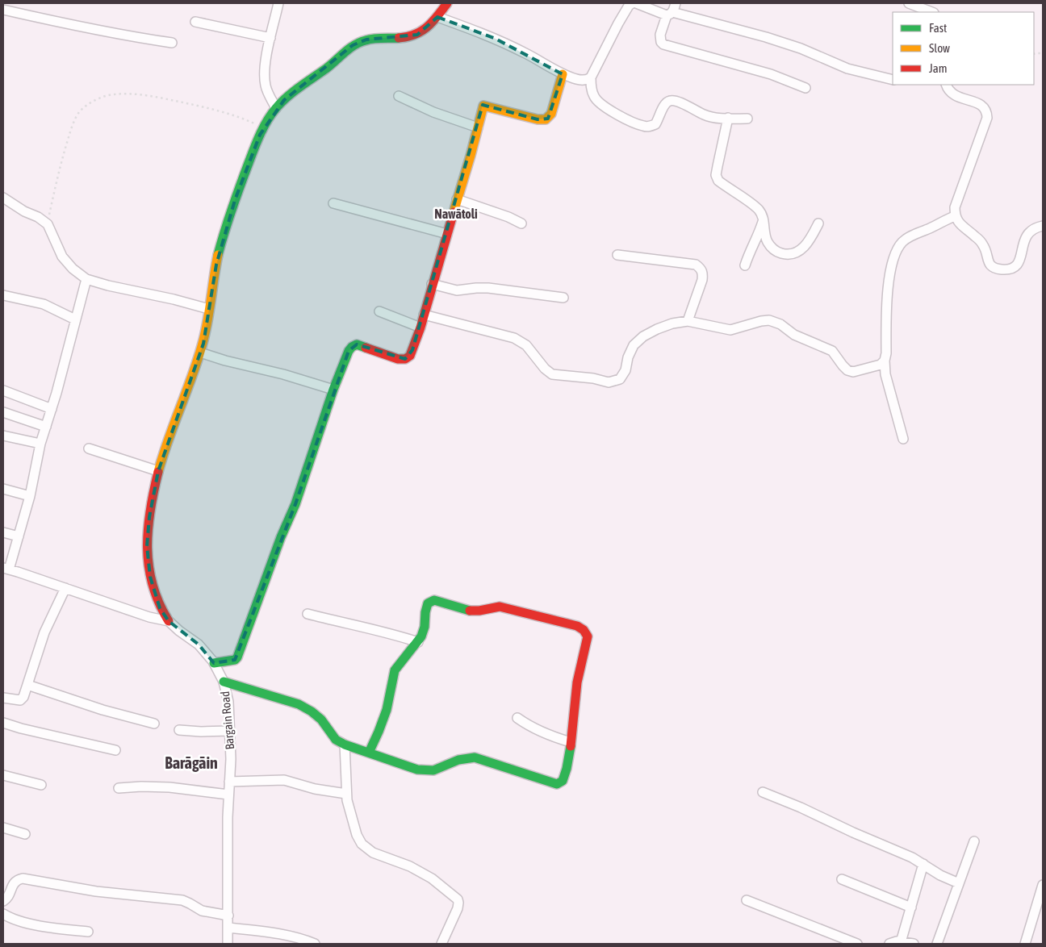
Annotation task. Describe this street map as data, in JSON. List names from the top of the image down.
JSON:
{
  "streets": {
    "street": ["Bargain Road"]
  },
  "districts": ["Nawātoli", "Barāgāin"],
  "legend": ["Fast", "Slow", "Jam"]
}
